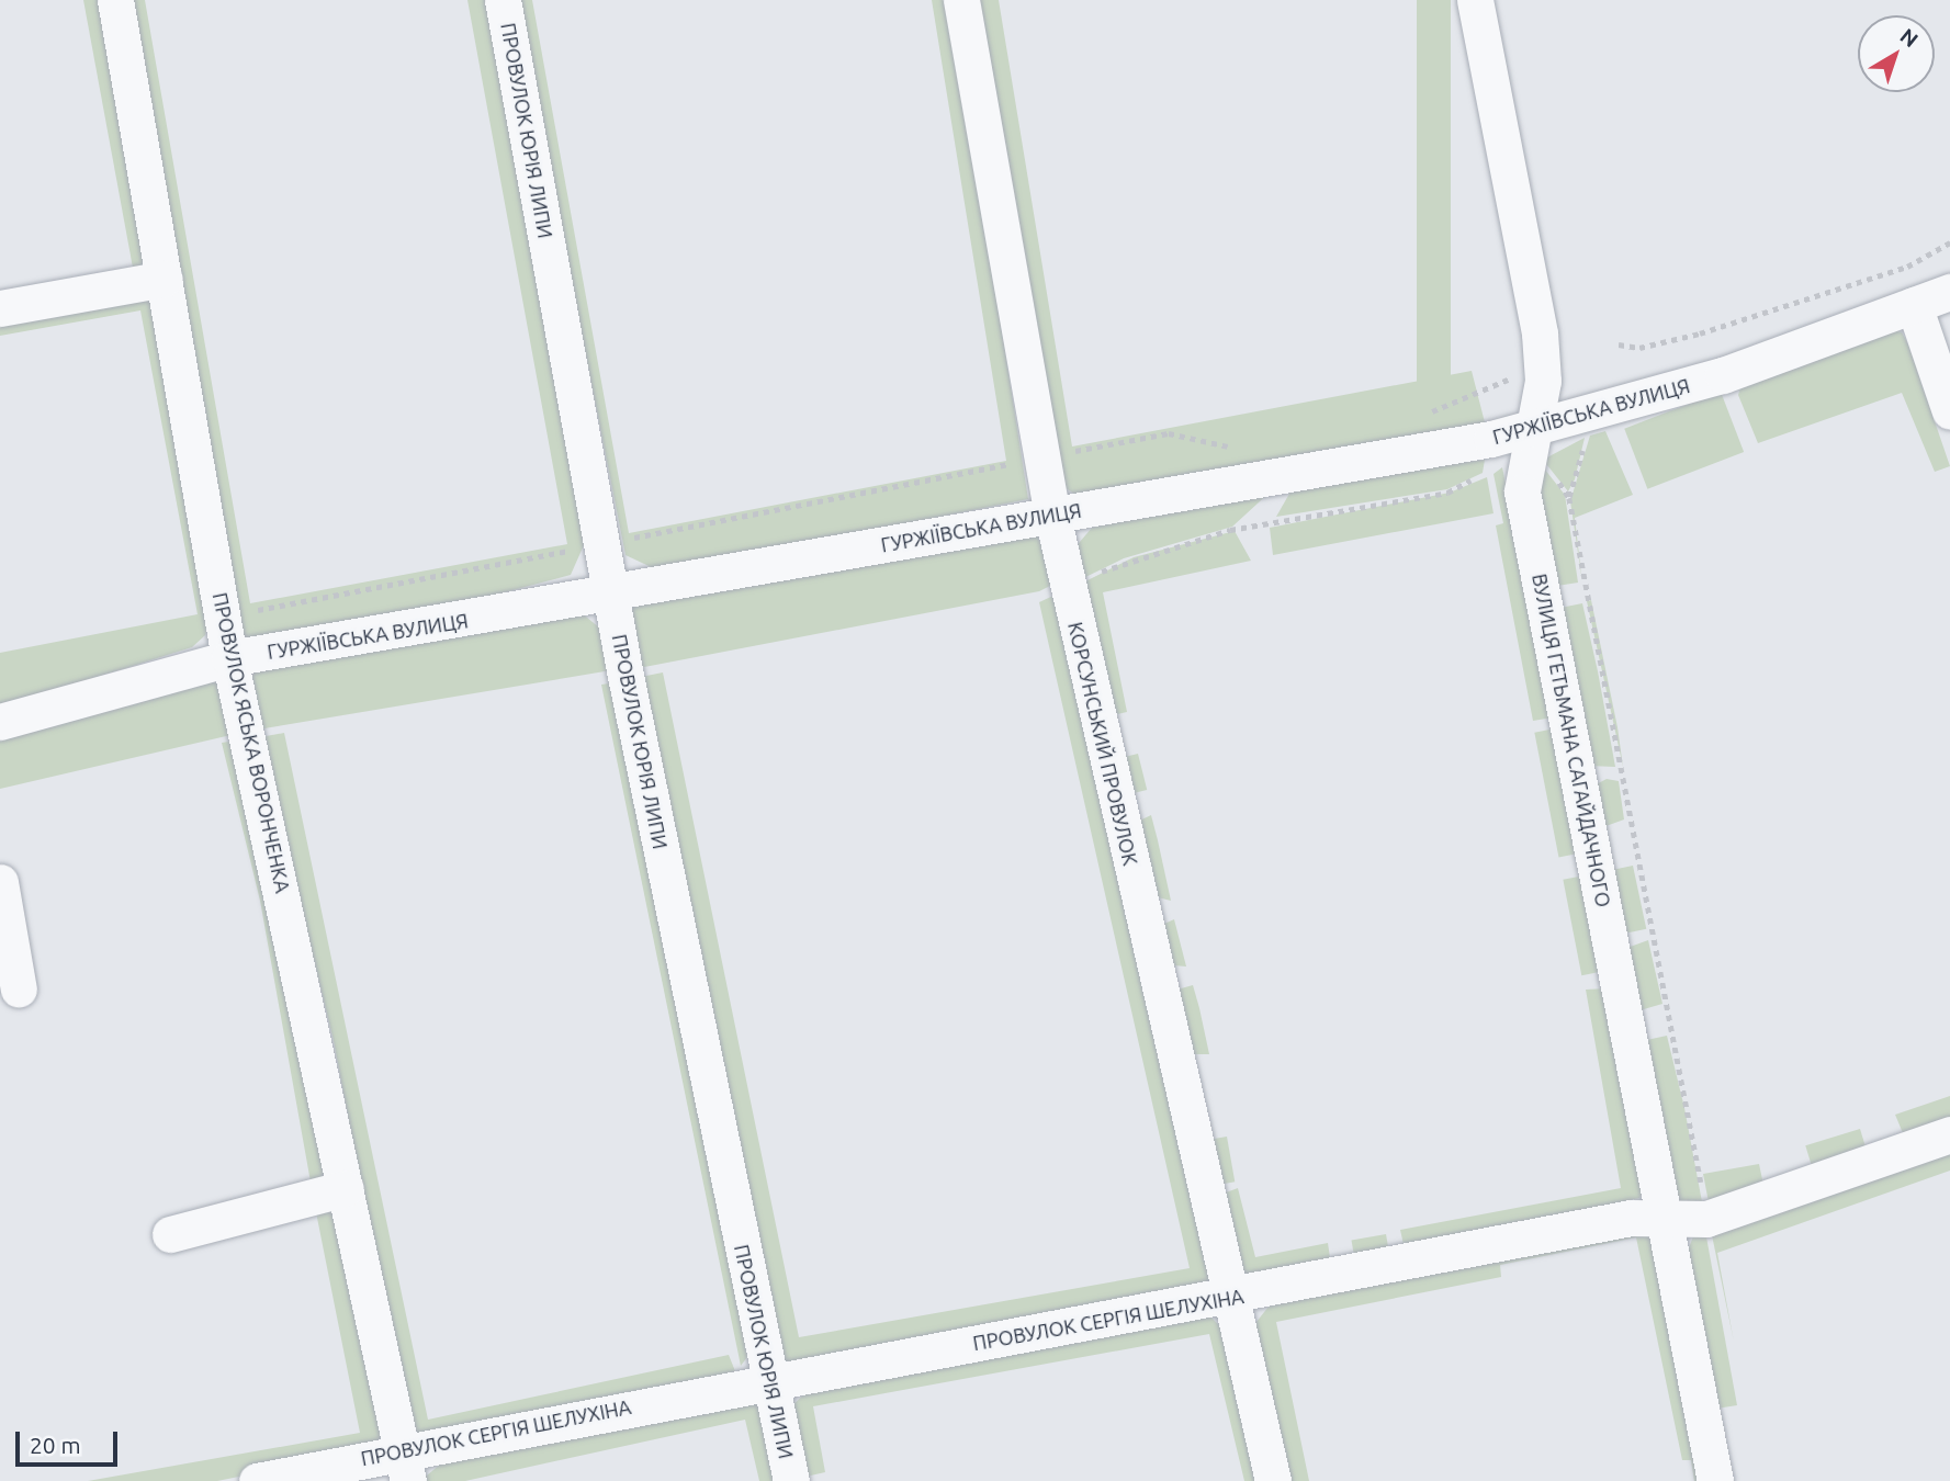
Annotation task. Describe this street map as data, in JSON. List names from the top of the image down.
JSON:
{
  "streets": {
    "street": [
      "ПРОВУЛОК ЮРІЯ ЛИПИ",
      "ГУРЖІЇВСЬКА ВУЛИЦЯ",
      "ВУЛИЦЯ ГЕТЬМАНА САГАЙДАЧНОГО",
      "ПРОВУЛОК ЯСЬКА ВОРОНЧЕНКА",
      "КОРСУНСЬКИЙ ПРОВУЛОК",
      "ПРОВУЛОК СЕРГІЯ ШЕЛУХІНА"
    ]
  },
  "crossings": [
    ["ПРОВУЛОК ЮРІЯ ЛИПИ", "ГУРЖІЇВСЬКА ВУЛИЦЯ"],
    ["ПРОВУЛОК ЮРІЯ ЛИПИ", "ПРОВУЛОК СЕРГІЯ ШЕЛУХІНА"],
    ["ГУРЖІЇВСЬКА ВУЛИЦЯ", "ВУЛИЦЯ ГЕТЬМАНА САГАЙДАЧНОГО"],
    ["ГУРЖІЇВСЬКА ВУЛИЦЯ", "ПРОВУЛОК ЯСЬКА ВОРОНЧЕНКА"],
    ["ГУРЖІЇВСЬКА ВУЛИЦЯ", "КОРСУНСЬКИЙ ПРОВУЛОК"],
    ["ВУЛИЦЯ ГЕТЬМАНА САГАЙДАЧНОГО", "ПРОВУЛОК СЕРГІЯ ШЕЛУХІНА"],
    ["ПРОВУЛОК ЯСЬКА ВОРОНЧЕНКА", "ПРОВУЛОК СЕРГІЯ ШЕЛУХІНА"],
    ["КОРСУНСЬКИЙ ПРОВУЛОК", "ПРОВУЛОК СЕРГІЯ ШЕЛУХІНА"]
  ],
  "scale_bar": "20 m",
  "north": "top right"
}
